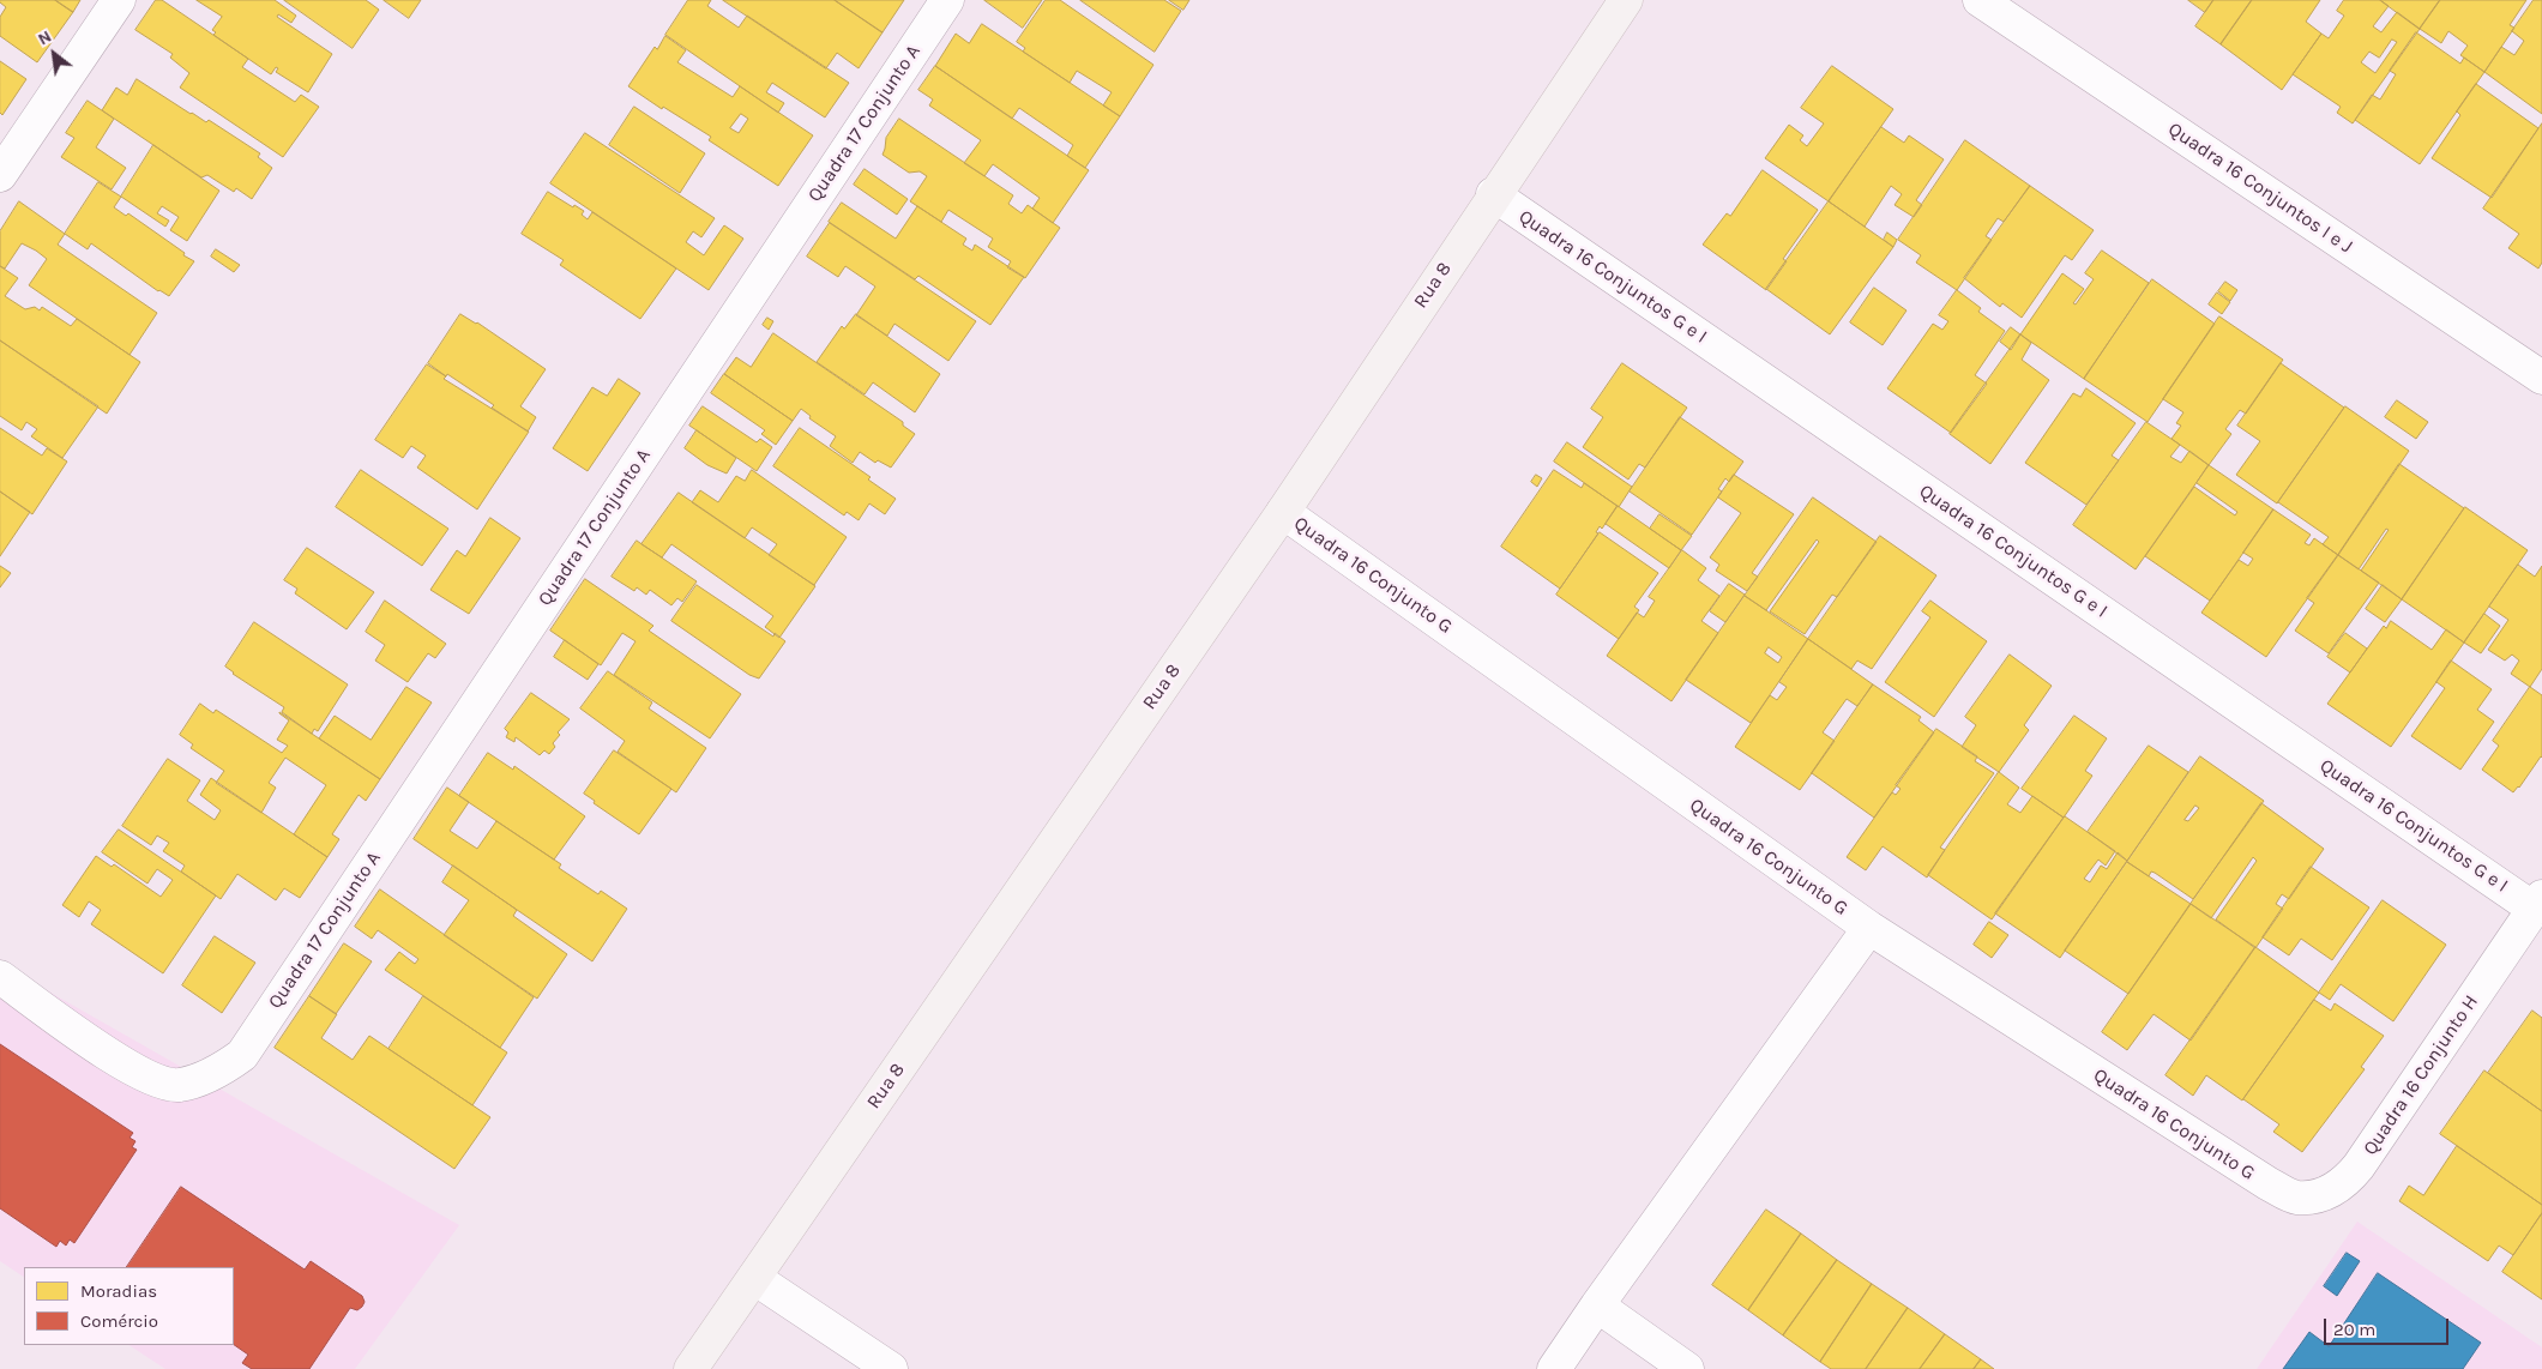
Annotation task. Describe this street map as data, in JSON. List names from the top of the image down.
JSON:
{
  "streets": {
    "main road": ["Rua 8"],
    "street": [
      "Quadra 17 Conjunto A",
      "Quadra 16 Conjuntos I e J",
      "Quadra 16 Conjuntos G e I",
      "Quadra 16 Conjunto G",
      "Quadra 16 Conjunto H"
    ]
  },
  "crossings": [
    ["Quadra 16 Conjuntos G e I", "Rua 8"],
    ["Quadra 16 Conjuntos G e I", "Quadra 16 Conjunto H"],
    ["Rua 8", "Quadra 16 Conjunto G"],
    ["Quadra 16 Conjunto G", "Quadra 16 Conjunto H"]
  ],
  "legend": ["Moradias", "Comércio"],
  "scale_bar": "20 m",
  "north": "top left"
}
